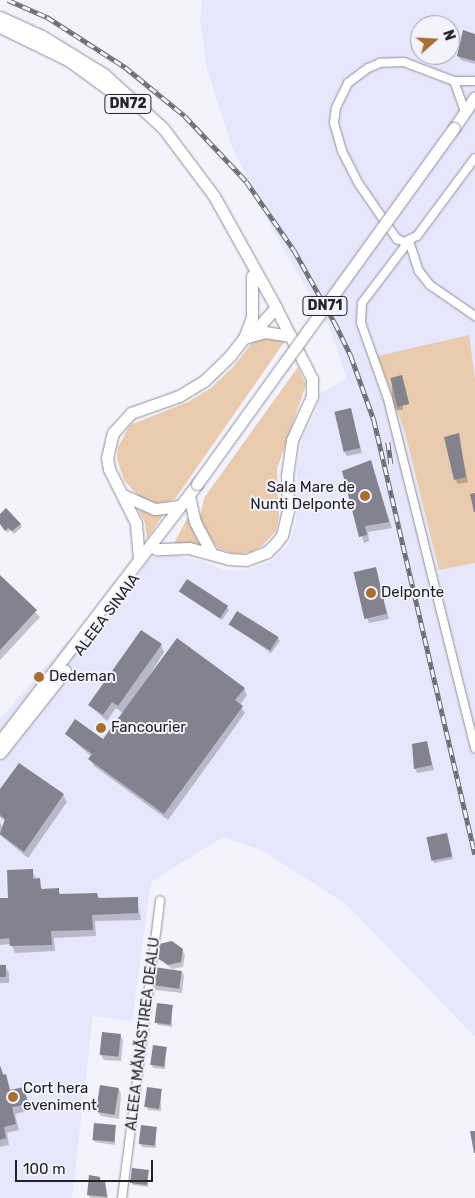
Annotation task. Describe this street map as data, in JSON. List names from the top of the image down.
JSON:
{
  "streets": {
    "main road": ["DN72", "DN71", "ALEEA SINAIA"],
    "street": ["ALEEA MĂNĂSTIREA DEALU"]
  },
  "crossings": [
    ["DN72", "ALEEA SINAIA"]
  ],
  "places": [
    "Sala Mare de Nunti Delponte",
    "Delponte",
    "Dedeman",
    "Fancourier",
    "Cort hera eveniment"
  ],
  "scale_bar": "100 m",
  "north": "right"
}
